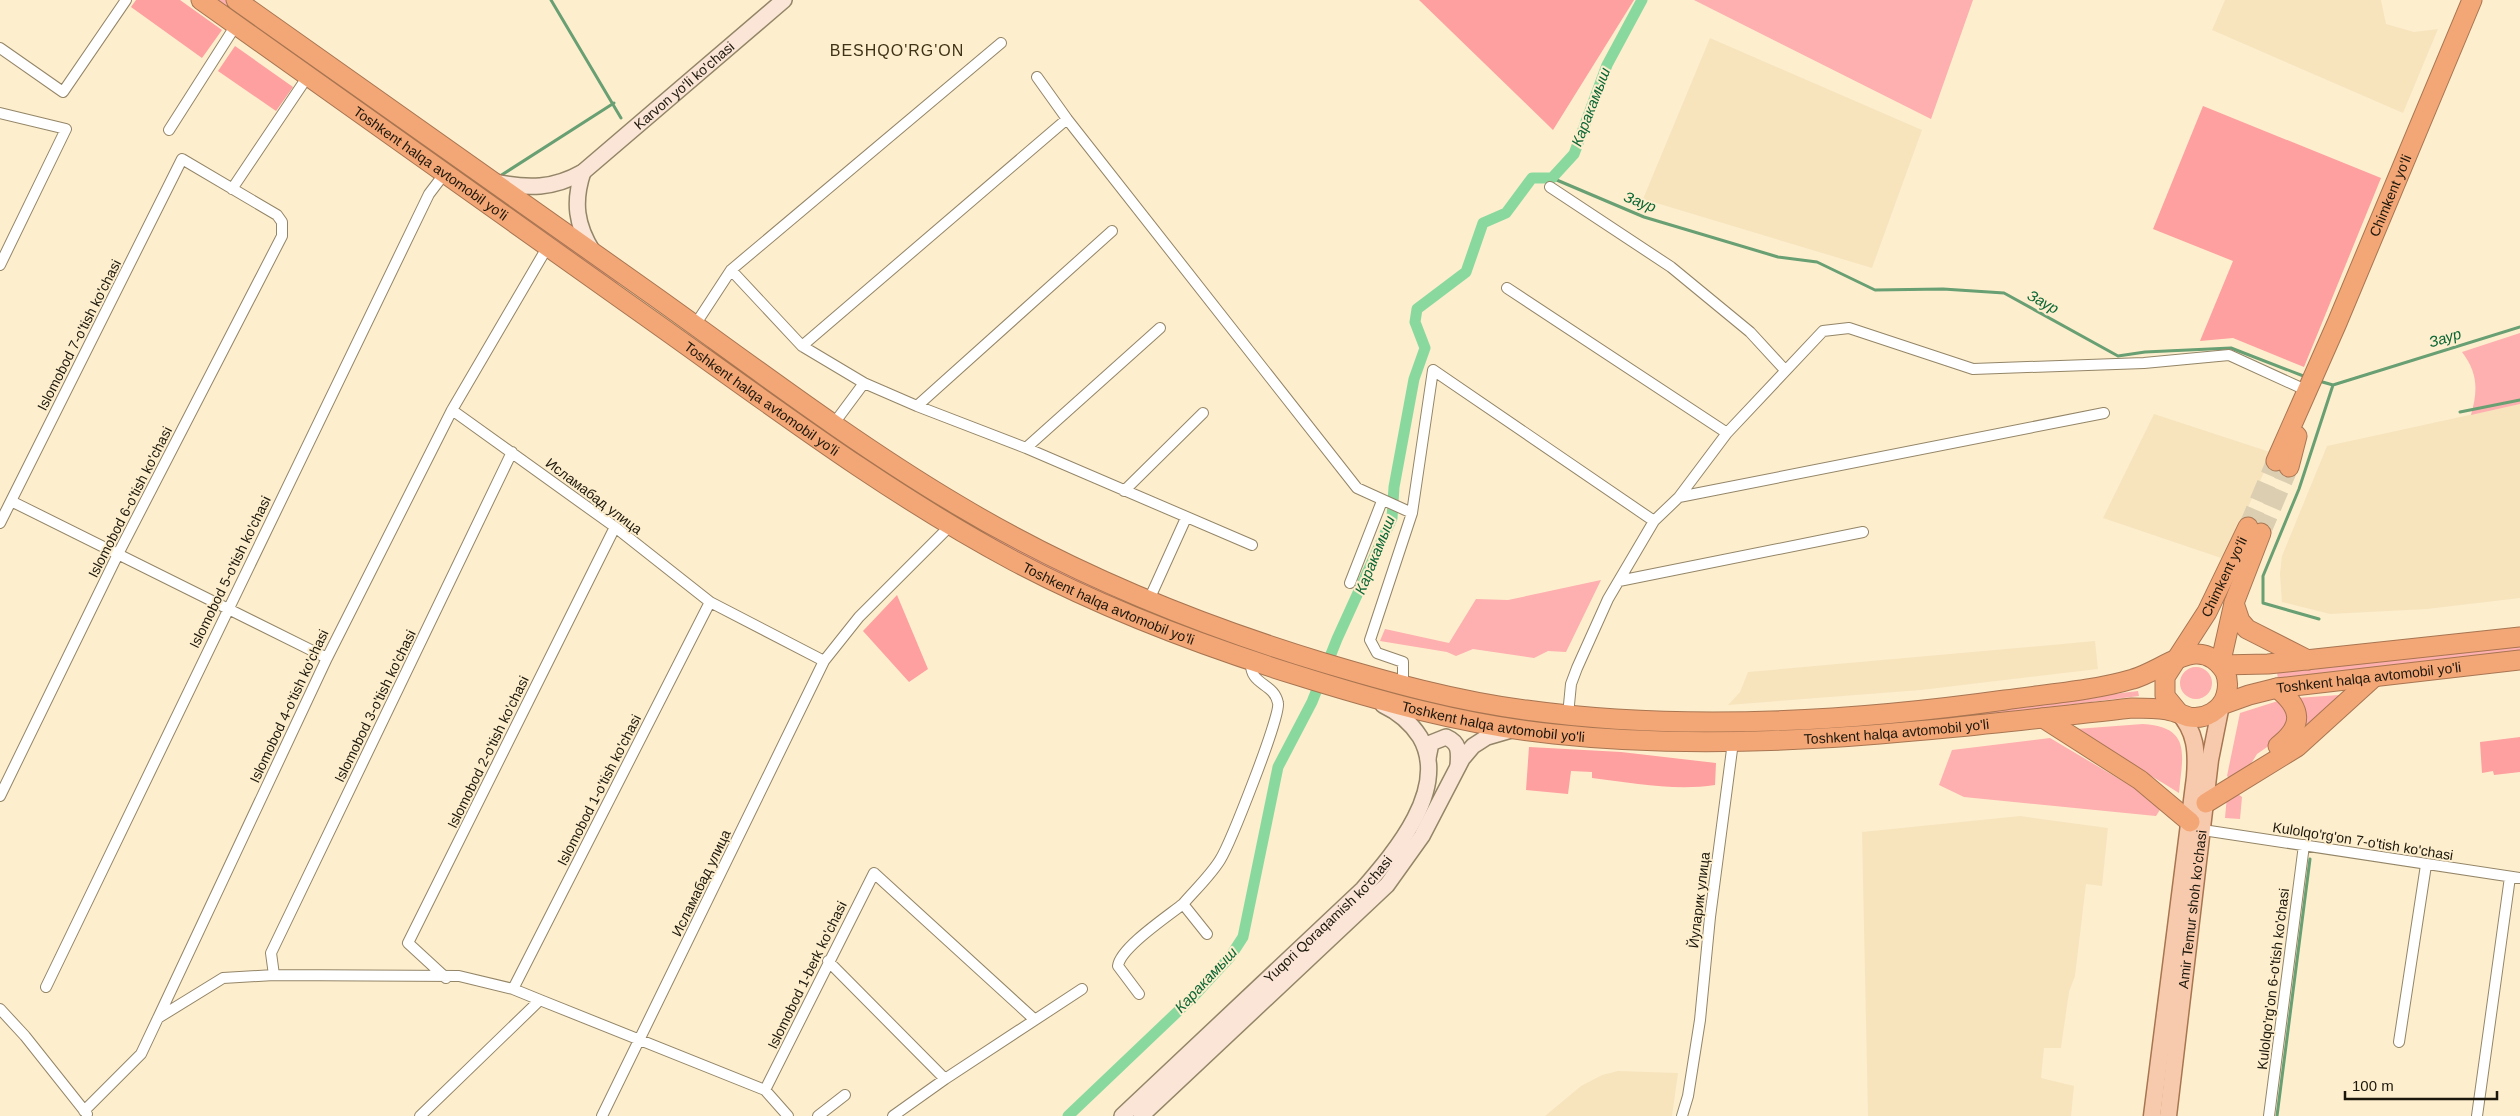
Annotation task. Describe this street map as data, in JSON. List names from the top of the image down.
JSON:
{
  "streets": {
    "highway": ["Toshkent halqa avtomobil yo'li", "Chimkent yo‘li"],
    "main road": ["Karvon yo‘li ko'chasi", "Amir Temur shoh ko'chasi", "Yuqori Qoraqamish ko'chasi"],
    "street": [
      "Islomobod 7-o'tish ko'chasi",
      "Исламабад улица",
      "Islomobod 6-o'tish ko'chasi",
      "Islomobod 5-o'tish ko'chasi",
      "Islomobod 4-o'tish ko'chasi",
      "Islomobod 3-o'tish ko'chasi",
      "Islomobod 2-o'tish ko'chasi",
      "Islomobod 1-o'tish ko'chasi",
      "Kulolqo'rg'on 7-o'tish ko'chasi",
      "Йуларик улица",
      "Islomobod 1-berk ko'chasi",
      "Kulolqo'rg'on 6-o'tish ko'chasi"
    ]
  },
  "crossings": [
    ["Karvon yo‘li ko'chasi", "Toshkent halqa avtomobil yo'li"],
    ["Toshkent halqa avtomobil yo'li", "Chimkent yo‘li"],
    ["Toshkent halqa avtomobil yo'li", "Исламабад улица"],
    ["Toshkent halqa avtomobil yo'li", "Islomobod 5-o'tish ko'chasi"],
    ["Toshkent halqa avtomobil yo'li", "Islomobod 4-o'tish ko'chasi"],
    ["Toshkent halqa avtomobil yo'li", "Йуларик улица"],
    ["Toshkent halqa avtomobil yo'li", "Amir Temur shoh ko'chasi"],
    ["Toshkent halqa avtomobil yo'li", "Yuqori Qoraqamish ko'chasi"],
    ["Chimkent yo‘li", "Amir Temur shoh ko'chasi"],
    ["Islomobod 7-o'tish ko'chasi", "Islomobod 6-o'tish ko'chasi"],
    ["Исламабад улица", "Islomobod 4-o'tish ko'chasi"],
    ["Исламабад улица", "Islomobod 3-o'tish ko'chasi"],
    ["Исламабад улица", "Islomobod 2-o'tish ko'chasi"],
    ["Исламабад улица", "Islomobod 1-o'tish ko'chasi"],
    ["Kulolqo'rg'on 7-o'tish ko'chasi", "Amir Temur shoh ko'chasi"],
    ["Kulolqo'rg'on 7-o'tish ko'chasi", "Kulolqo'rg'on 6-o'tish ko'chasi"]
  ],
  "districts": ["BESHQO'RG'ON"],
  "water": ["Каракамыш", "Заур"],
  "scale_bar": "100 m"
}
